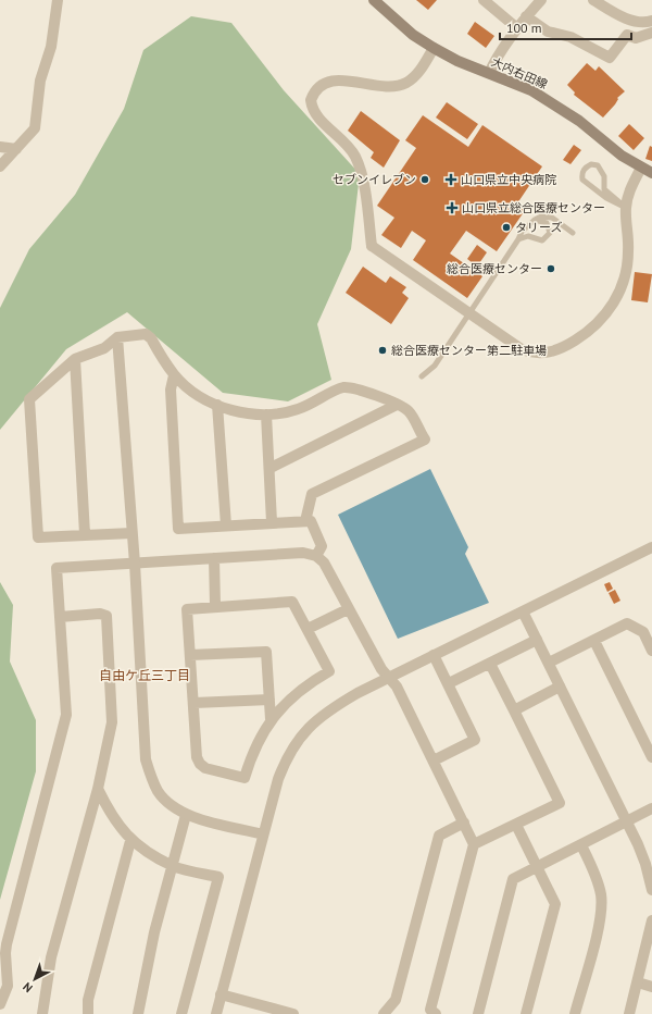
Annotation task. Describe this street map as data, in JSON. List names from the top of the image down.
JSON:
{
  "streets": {
    "main road": ["大内右田線"]
  },
  "districts": ["自由ケ丘三丁目"],
  "places": {
    "other": [
      "セブンイレブン",
      "タリーズ",
      "総合医療センター",
      "総合医療センター第二駐車場"
    ],
    "health": ["山口県立中央病院", "山口県立総合医療センター"]
  },
  "scale_bar": "100 m",
  "north": "bottom left"
}
